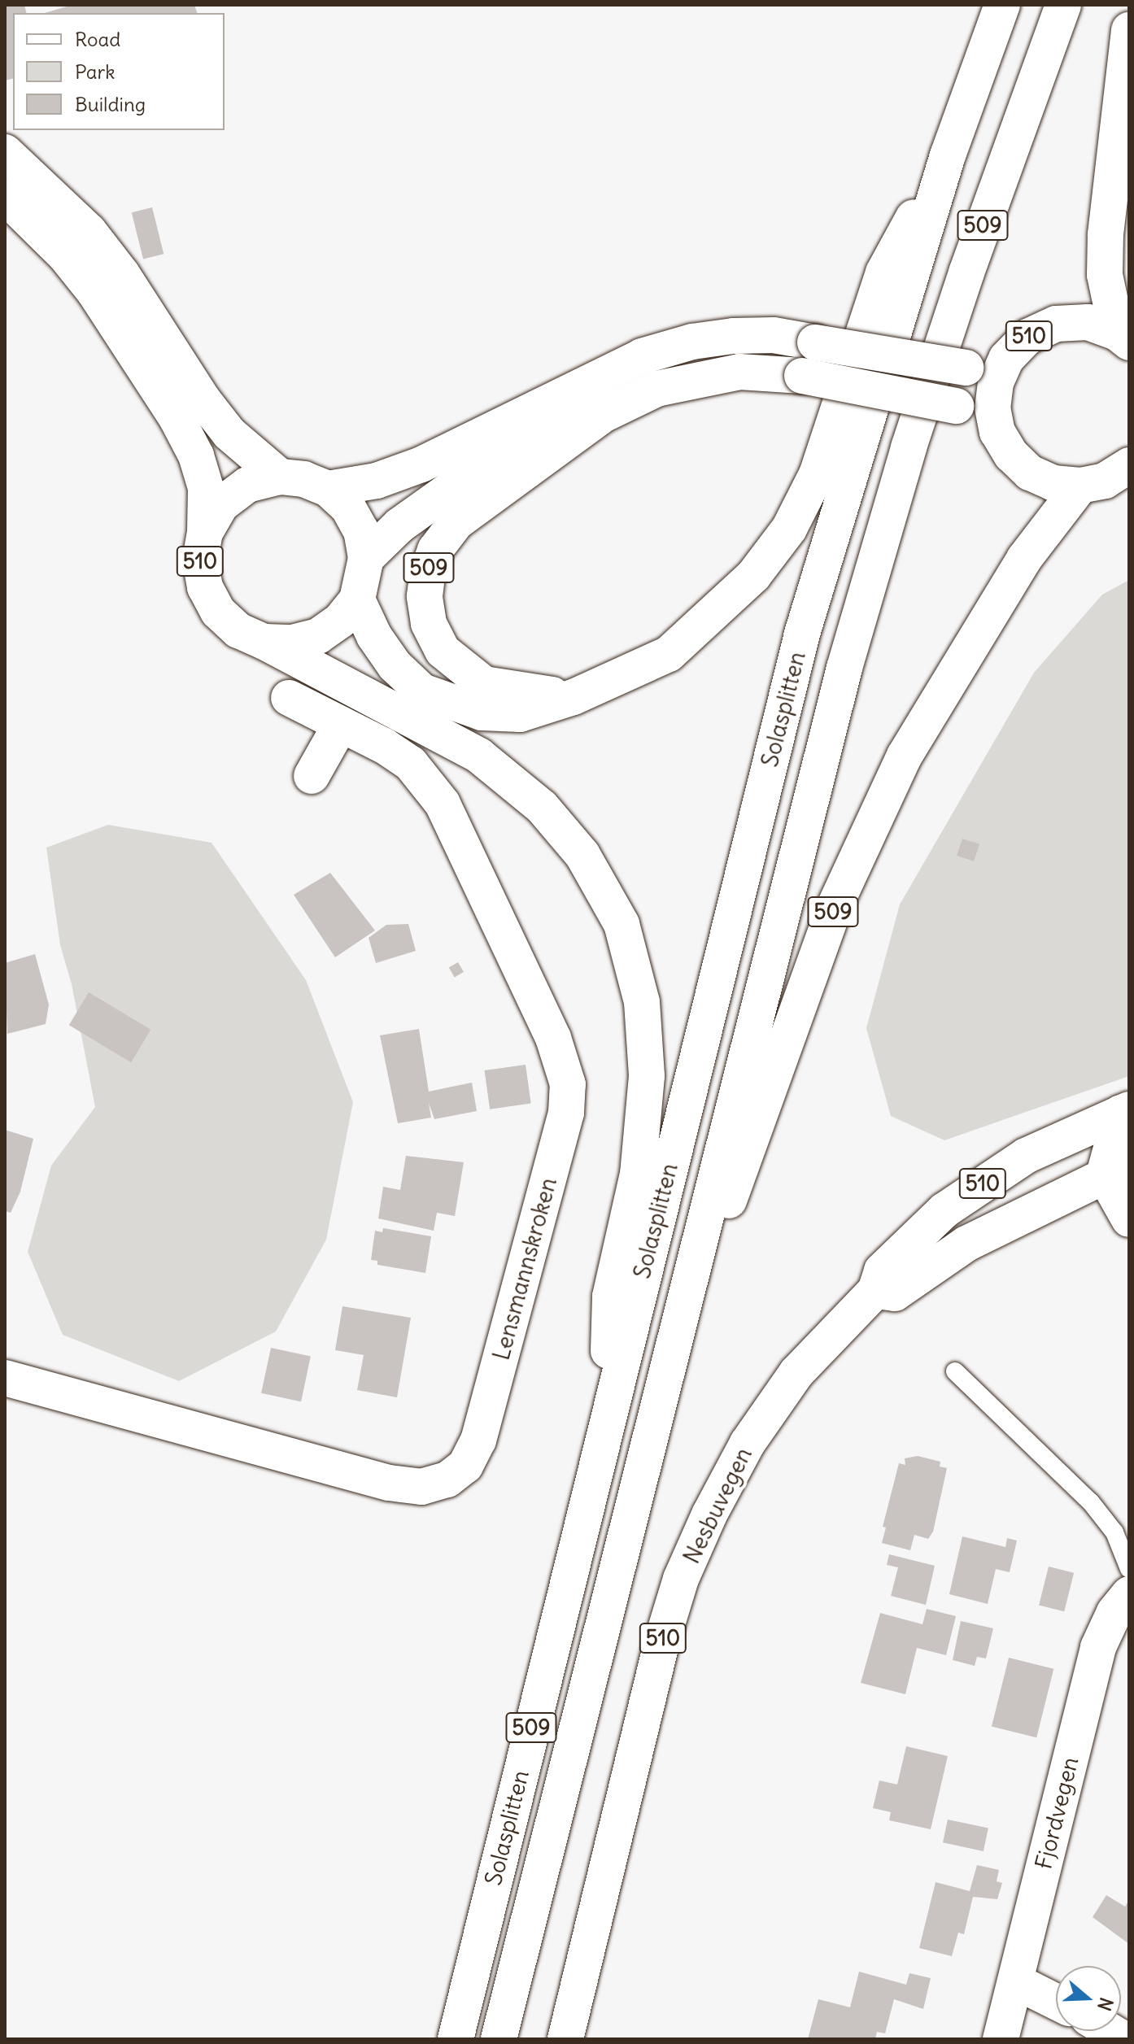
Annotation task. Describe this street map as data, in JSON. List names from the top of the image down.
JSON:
{
  "streets": {
    "main road": [
      "509",
      "510",
      "Solasplitten",
      "Lensmannskroken",
      "Nesbuvegen",
      "Fjordvegen"
    ]
  },
  "crossings": [
    ["509", "510"],
    ["509", "Solasplitten"],
    ["510", "Nesbuvegen"]
  ],
  "legend": ["Road", "Park", "Building"],
  "north": "right"
}
